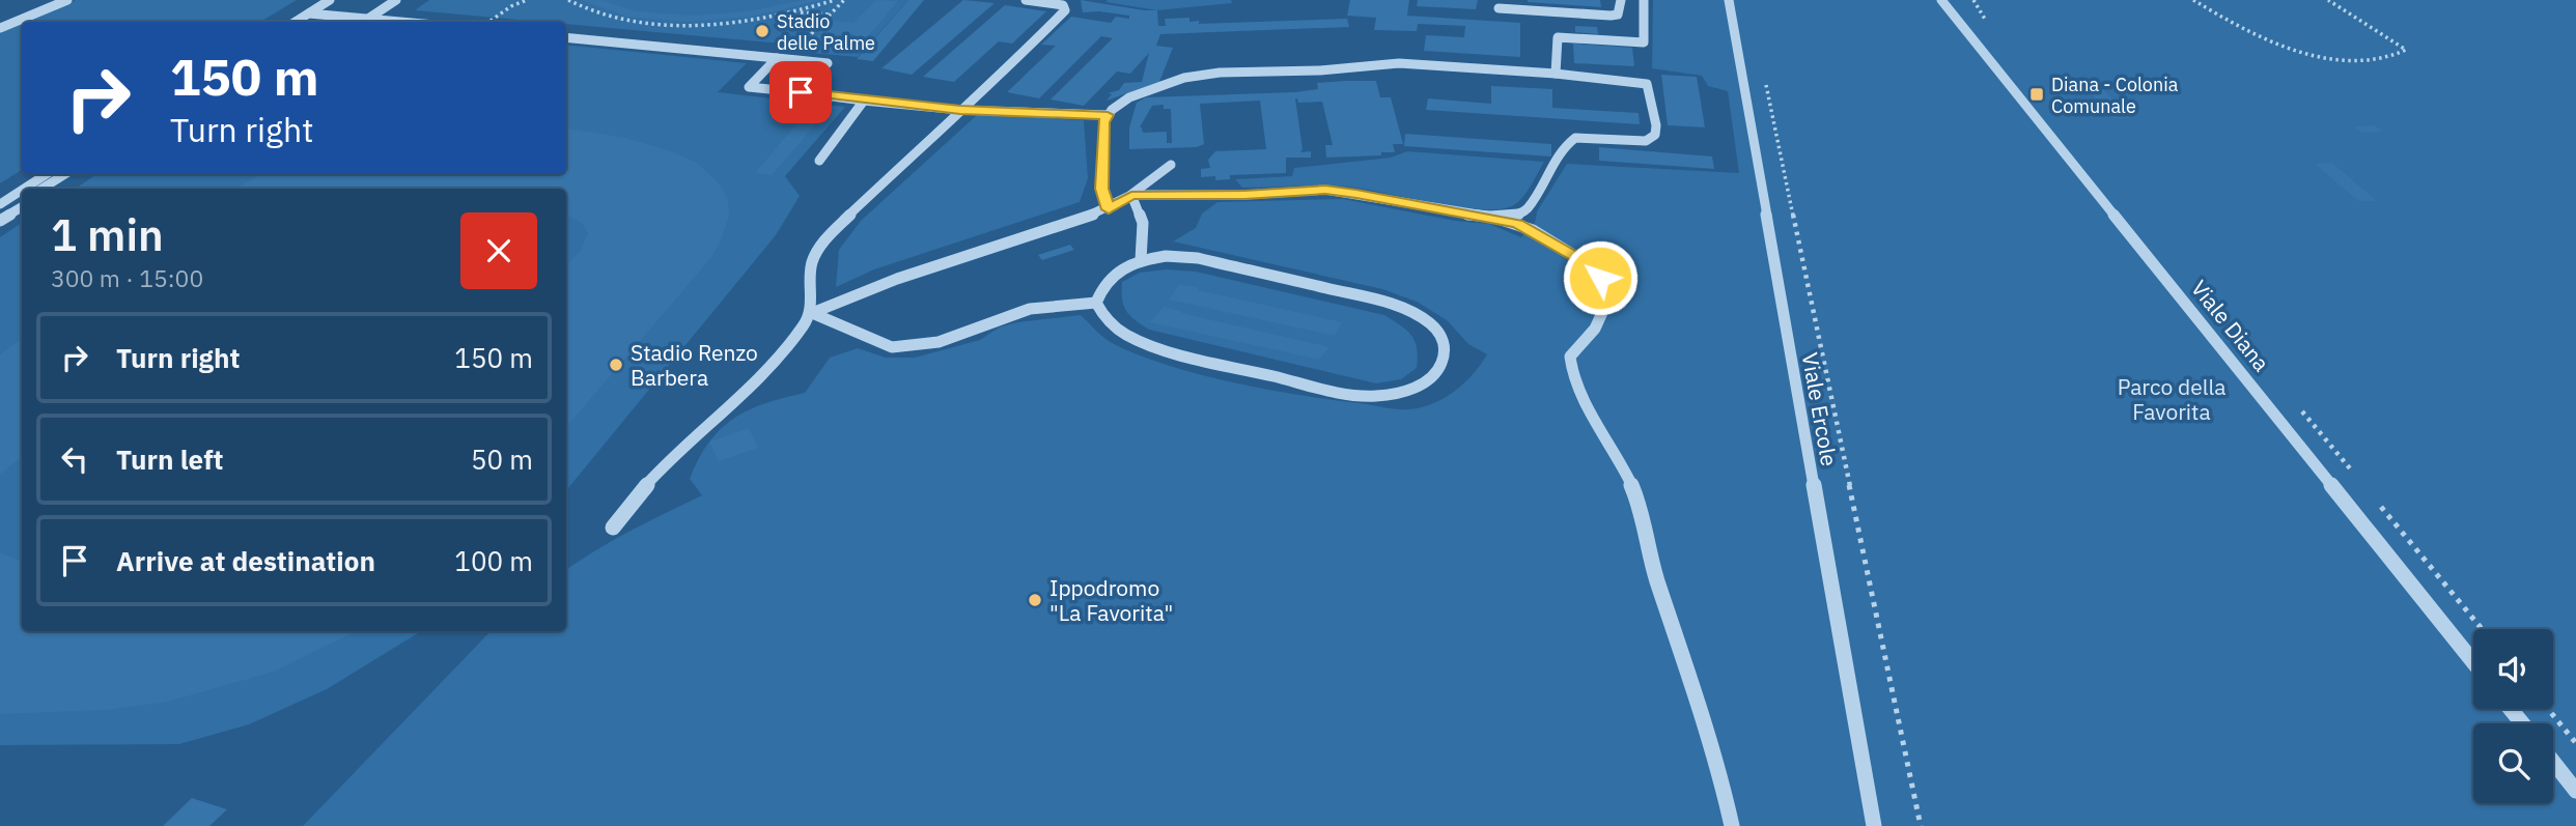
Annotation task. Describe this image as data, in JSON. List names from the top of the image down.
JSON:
{
  "streets": {
    "street": ["Viale Diana", "Viale Ercole"]
  },
  "parks": ["Parco della Favorita"],
  "places": {
    "other": ["Stadio delle Palme", "Stadio Renzo Barbera", "Ippodromo \"La Favorita\""],
    "transit": ["Diana - Colonia Comunale"]
  },
  "page": {
    "turn": ["150 m", "Turn right"],
    "heading": ["1 min", "300 m · 15:00"],
    "list": [
      {
        "name": "Turn right",
        "value": "150 m"
      },
      {
        "name": "Turn left",
        "value": "50 m"
      },
      {
        "name": "Arrive at destination",
        "value": "100 m"
      }
    ]
  }
}
